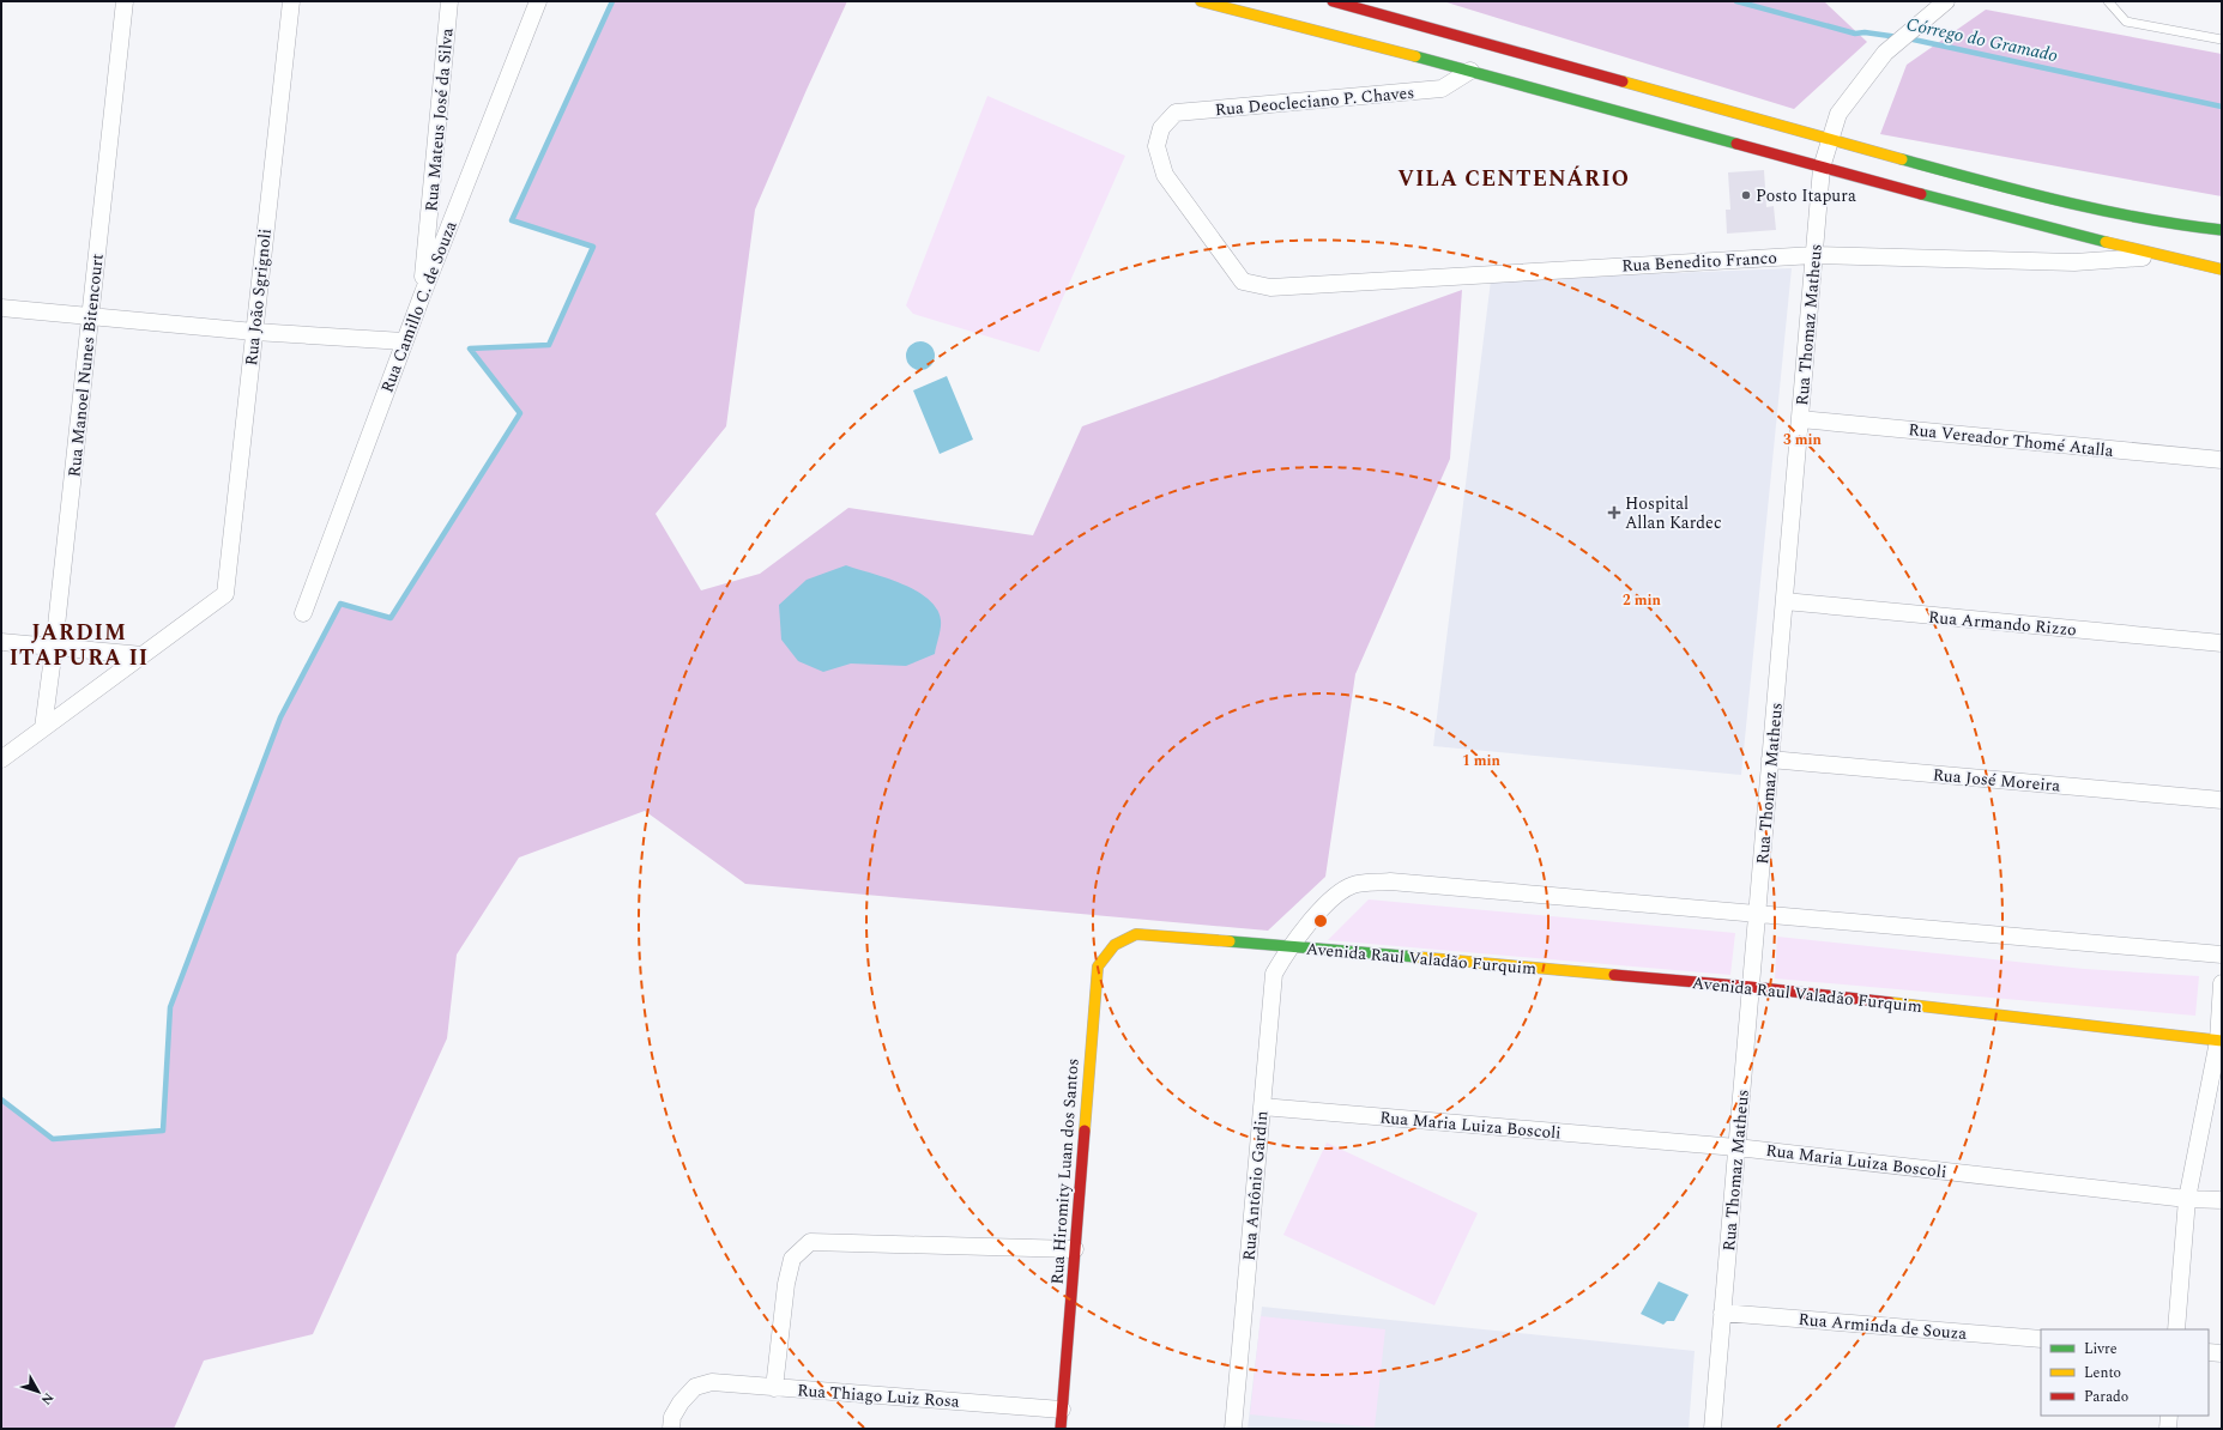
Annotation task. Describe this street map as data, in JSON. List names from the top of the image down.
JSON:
{
  "streets": {
    "main road": ["Avenida Raul Valadão Furquim", "Rua Hiromity Luan dos Santos"],
    "street": [
      "Rua Deocleciano P. Chaves",
      "Rua Mateus José da Silva",
      "Rua Benedito Franco",
      "Rua João Sgrignoli",
      "Rua Camillo C. de Souza",
      "Rua Thomaz Matheus",
      "Rua Manoel Nunes Bitencourt",
      "Rua Vereador Thomé Atalla",
      "Rua Armando Rizzo",
      "Rua José Moreira",
      "Rua Maria Luiza Boscoli",
      "Rua Antônio Gardin",
      "Rua Arminda de Souza",
      "Rua Thiago Luiz Rosa"
    ]
  },
  "crossings": [
    ["Rua Deocleciano P. Chaves", "Rua Benedito Franco"],
    ["Rua Mateus José da Silva", "Rua Camillo C. de Souza"],
    ["Rua Benedito Franco", "Rua Thomaz Matheus"],
    ["Rua Thomaz Matheus", "Rua Vereador Thomé Atalla"],
    ["Rua Thomaz Matheus", "Rua Armando Rizzo"],
    ["Rua Thomaz Matheus", "Rua José Moreira"],
    ["Rua Thomaz Matheus", "Avenida Raul Valadão Furquim"],
    ["Rua Thomaz Matheus", "Rua Maria Luiza Boscoli"],
    ["Rua Thomaz Matheus", "Rua Arminda de Souza"],
    ["Avenida Raul Valadão Furquim", "Rua Hiromity Luan dos Santos"],
    ["Avenida Raul Valadão Furquim", "Rua Antônio Gardin"],
    ["Rua Maria Luiza Boscoli", "Rua Antônio Gardin"],
    ["Rua Hiromity Luan dos Santos", "Rua Antônio Gardin"],
    ["Rua Hiromity Luan dos Santos", "Rua Thiago Luiz Rosa"]
  ],
  "districts": ["VILA CENTENÁRIO", "JARDIM ITAPURA II"],
  "water": ["Córrego do Gramado"],
  "places": {
    "other": ["Posto Itapura"],
    "health": ["Hospital Allan Kardec"]
  },
  "legend": ["Livre", "Lento", "Parado"],
  "north": "bottom right",
  "rings": ["3 min", "2 min", "1 min"]
}
